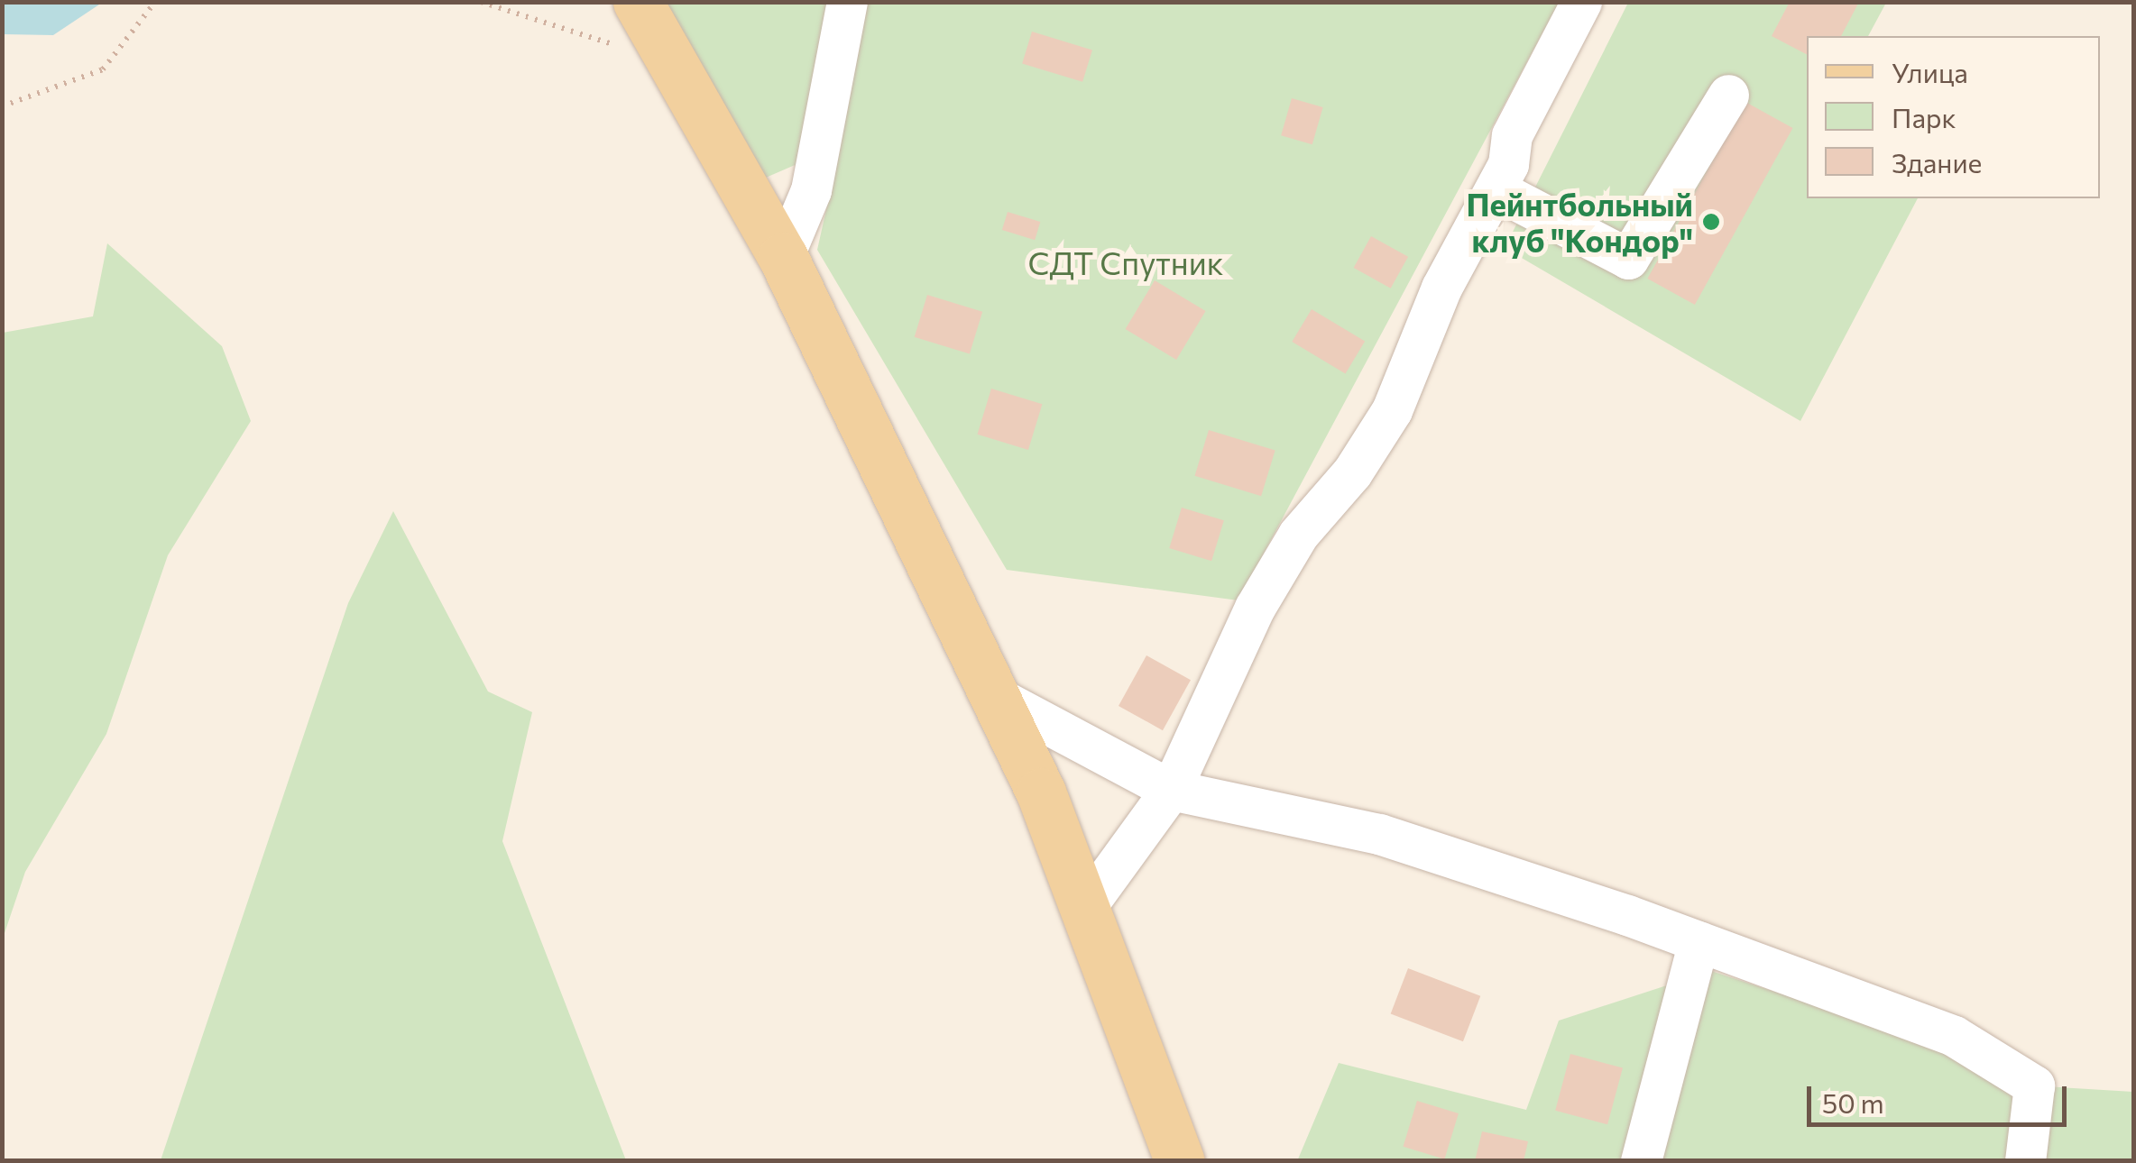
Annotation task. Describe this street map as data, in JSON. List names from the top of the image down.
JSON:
{
  "parks": ["СДТ Спутник"],
  "places": ["Пейнтбольный клуб \"Кондор\""],
  "legend": ["Улица", "Парк", "Здание"],
  "scale_bar": "50 m"
}
